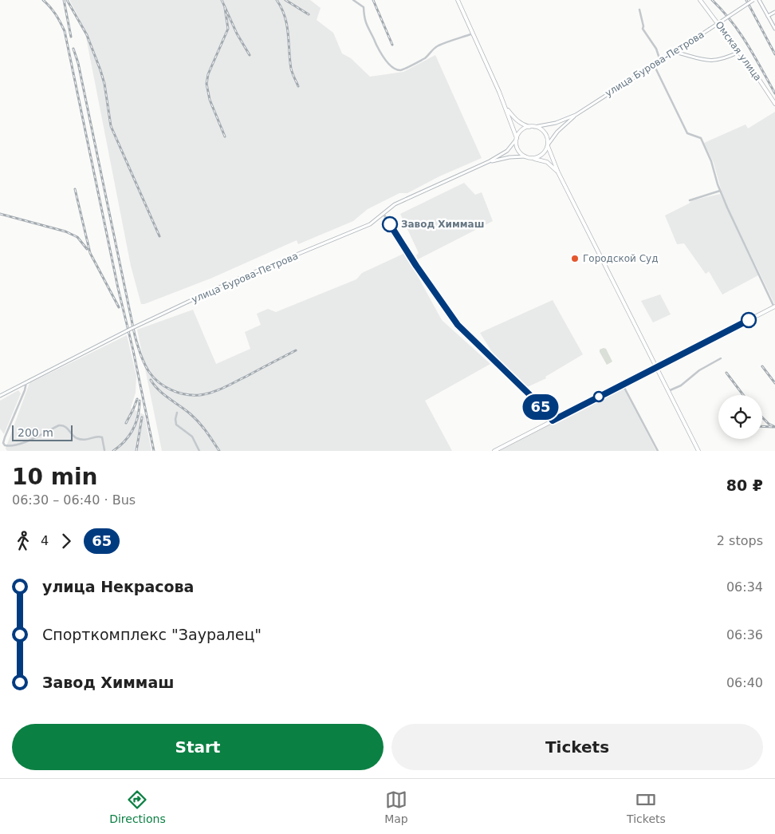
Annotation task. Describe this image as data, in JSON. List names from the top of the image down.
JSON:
{
  "streets": {
    "main road": ["Омская улица", "улица Бурова-Петрова"]
  },
  "places": ["Завод Химмаш", "Городской Суд"],
  "lines": ["bus line 65"],
  "scale_bar": "200 m",
  "page": {
    "on_map": "65",
    "scale": "200 m",
    "heading": ["10 min", "06:30 – 06:40 · Bus", "80 ₽"],
    "legs": ["4", "65", "2 stops"],
    "list": [
      {
        "name": "улица Некрасова",
        "value": "06:34"
      },
      {
        "name": "Спорткомплекс \"Зауралец\"",
        "value": "06:36"
      },
      {
        "name": "Завод Химмаш",
        "value": "06:40"
      }
    ],
    "buttons": ["Start", "Tickets"],
    "tabs": ["Directions", "Map", "Tickets"]
  }
}
